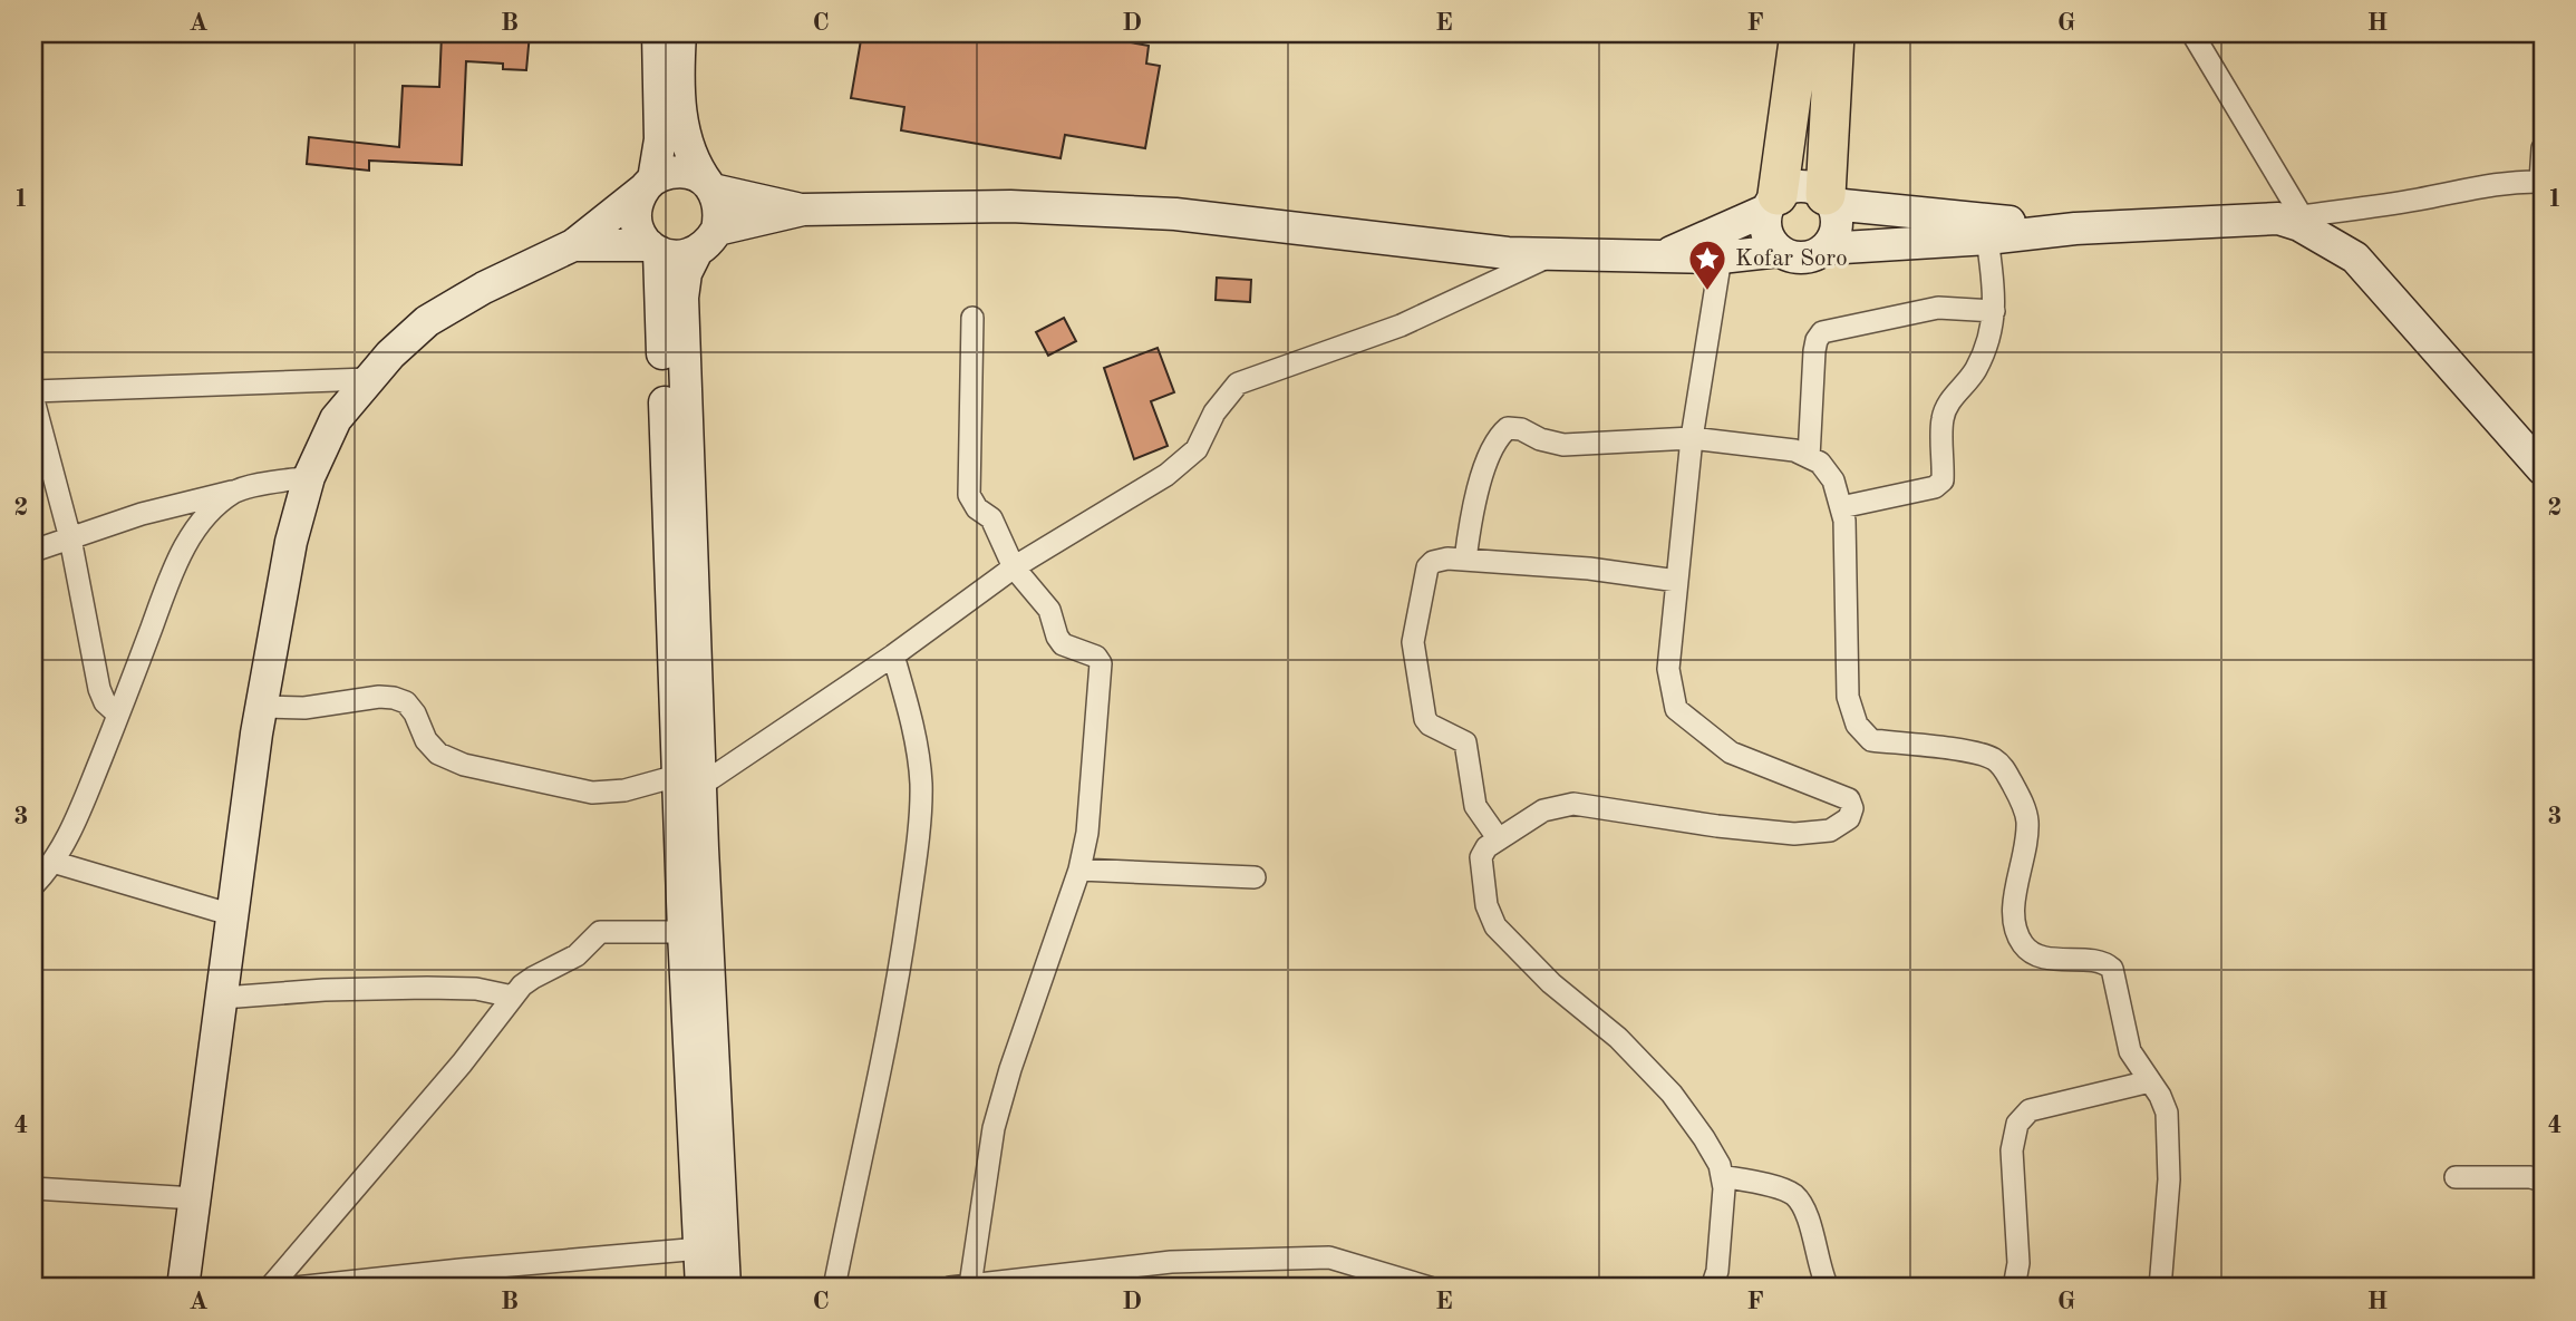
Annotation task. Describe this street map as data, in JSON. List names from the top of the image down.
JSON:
{
  "places": {
    "place": ["Kofar Soro"]
  },
  "grid": {
    "columns": [
      "A",
      "B",
      "C",
      "D",
      "E",
      "F",
      "G",
      "H"
    ],
    "rows": [
      "1",
      "2",
      "3",
      "4"
    ]
  }
}
